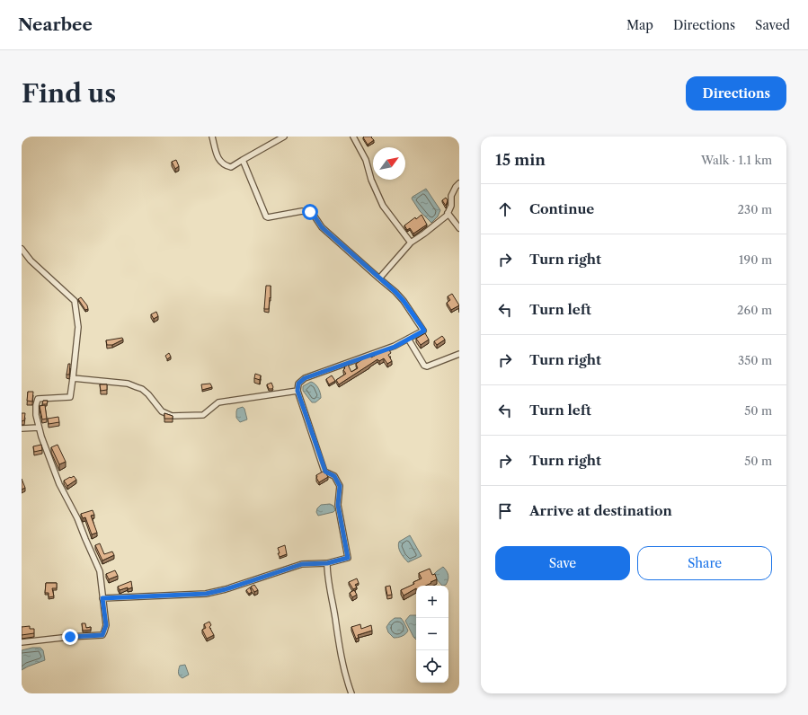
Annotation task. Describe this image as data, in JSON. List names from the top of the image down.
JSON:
{
  "north": "top right",
  "page": {
    "header": "Nearbee",
    "nav": ["Map", "Directions", "Saved"],
    "buttons": [
      "Directions",
      ["Save", "Share"]
    ],
    "title": "Find us",
    "heading": ["15 min", "Walk · 1.1 km"],
    "list": [
      ["Continue", "230 m"],
      ["Turn right", "190 m"],
      ["Turn left", "260 m"],
      ["Turn right", "350 m"],
      ["Turn left", "50 m"],
      ["Turn right", "50 m"],
      "Arrive at destination"
    ],
    "map_buttons": ["+", "−"]
  }
}
